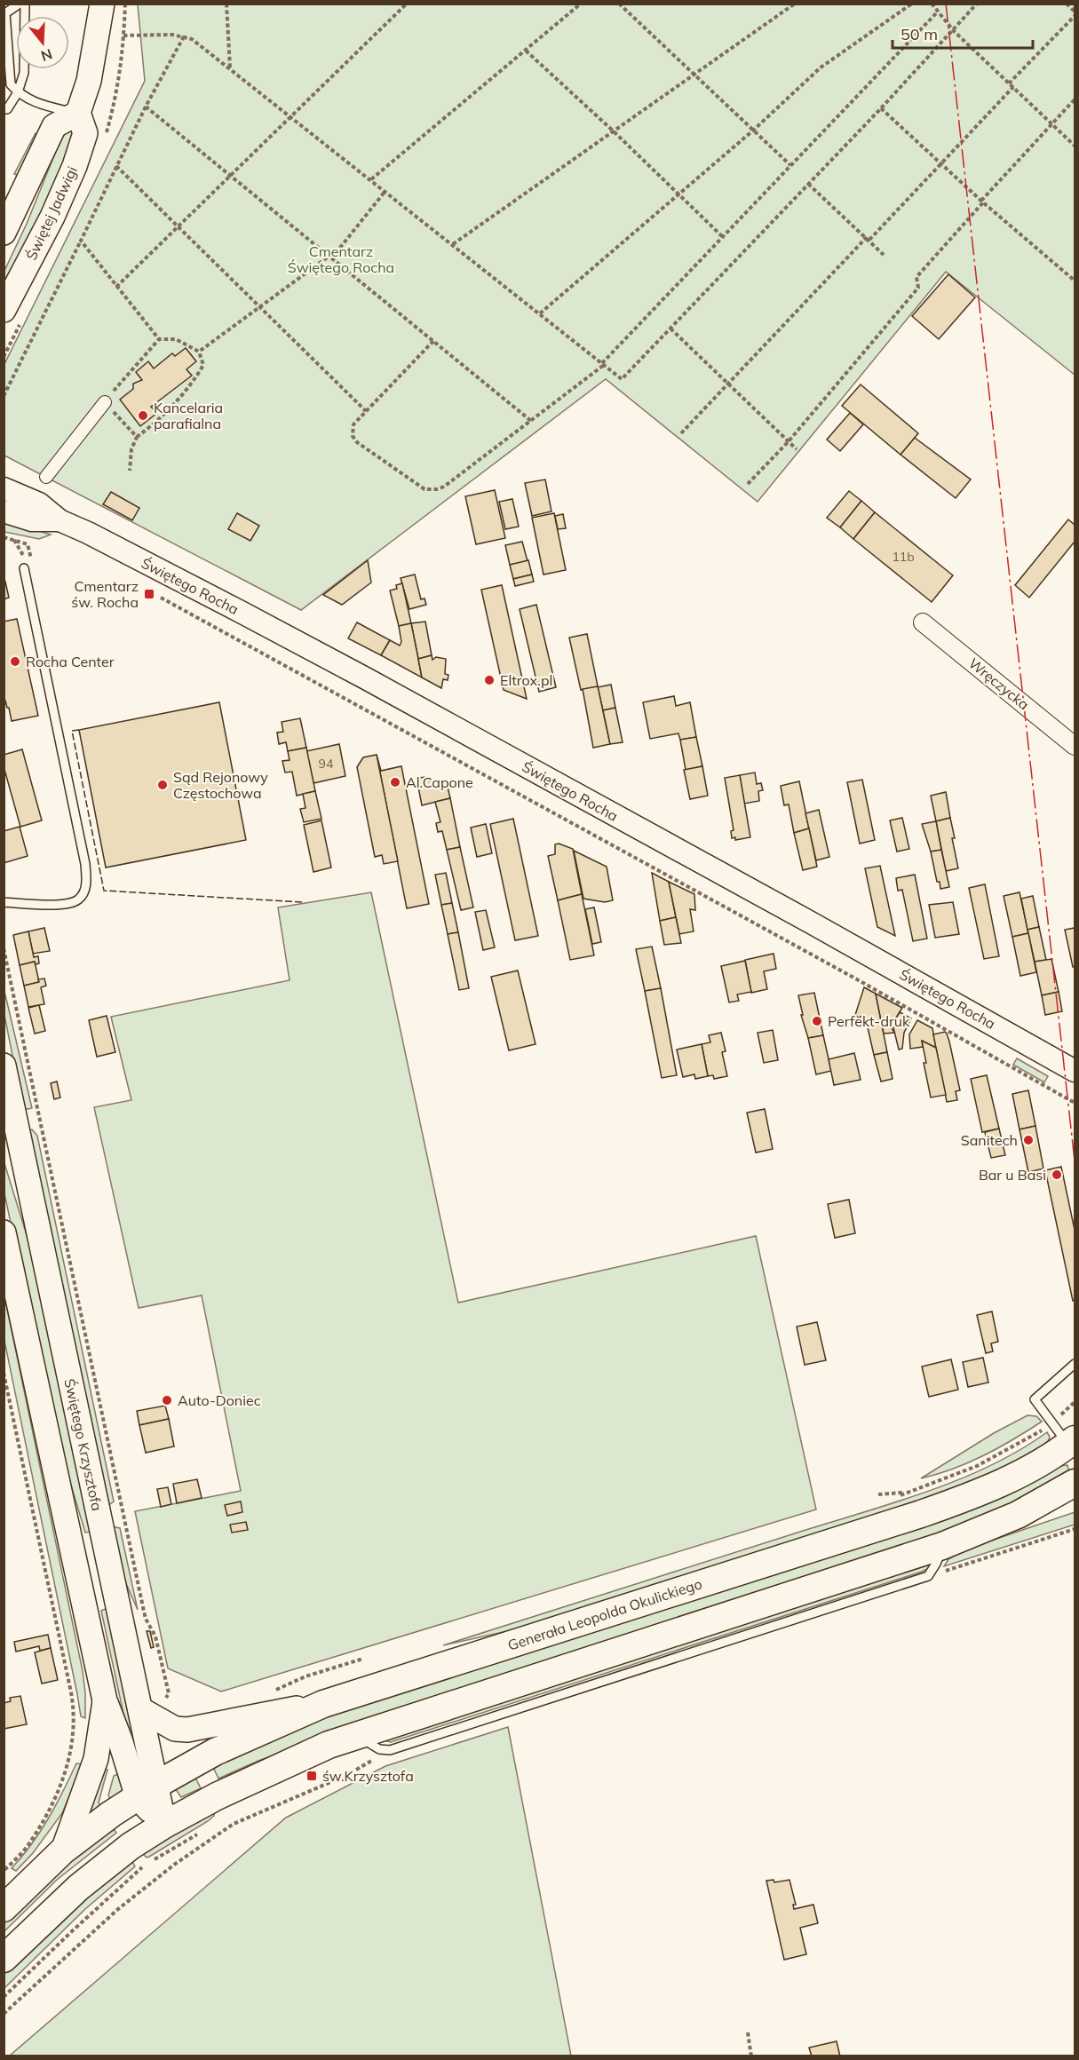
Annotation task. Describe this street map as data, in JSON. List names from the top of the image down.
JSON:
{
  "streets": {
    "main road": ["Świętej Jadwigi", "Świętego Krzysztofa", "Generała Leopolda Okulickiego"],
    "street": ["Świętego Rocha", "Wręczycka"]
  },
  "crossings": [
    ["Świętego Krzysztofa", "Generała Leopolda Okulickiego"]
  ],
  "parks": ["Cmentarz Świętego Rocha"],
  "places": {
    "other": [
      "Kancelaria parafialna",
      "Rocha Center",
      "Eltrox.pl",
      "Al.Capone",
      "Sąd Rejonowy Częstochowa",
      "Perfekt-druk",
      "Sanitech",
      "Bar u Basi",
      "Auto-Doniec"
    ],
    "transit": ["Cmentarz św. Rocha", "św.Krzysztofa"]
  },
  "house_numbers": ["11b", "94"],
  "scale_bar": "50 m",
  "north": "bottom"
}
